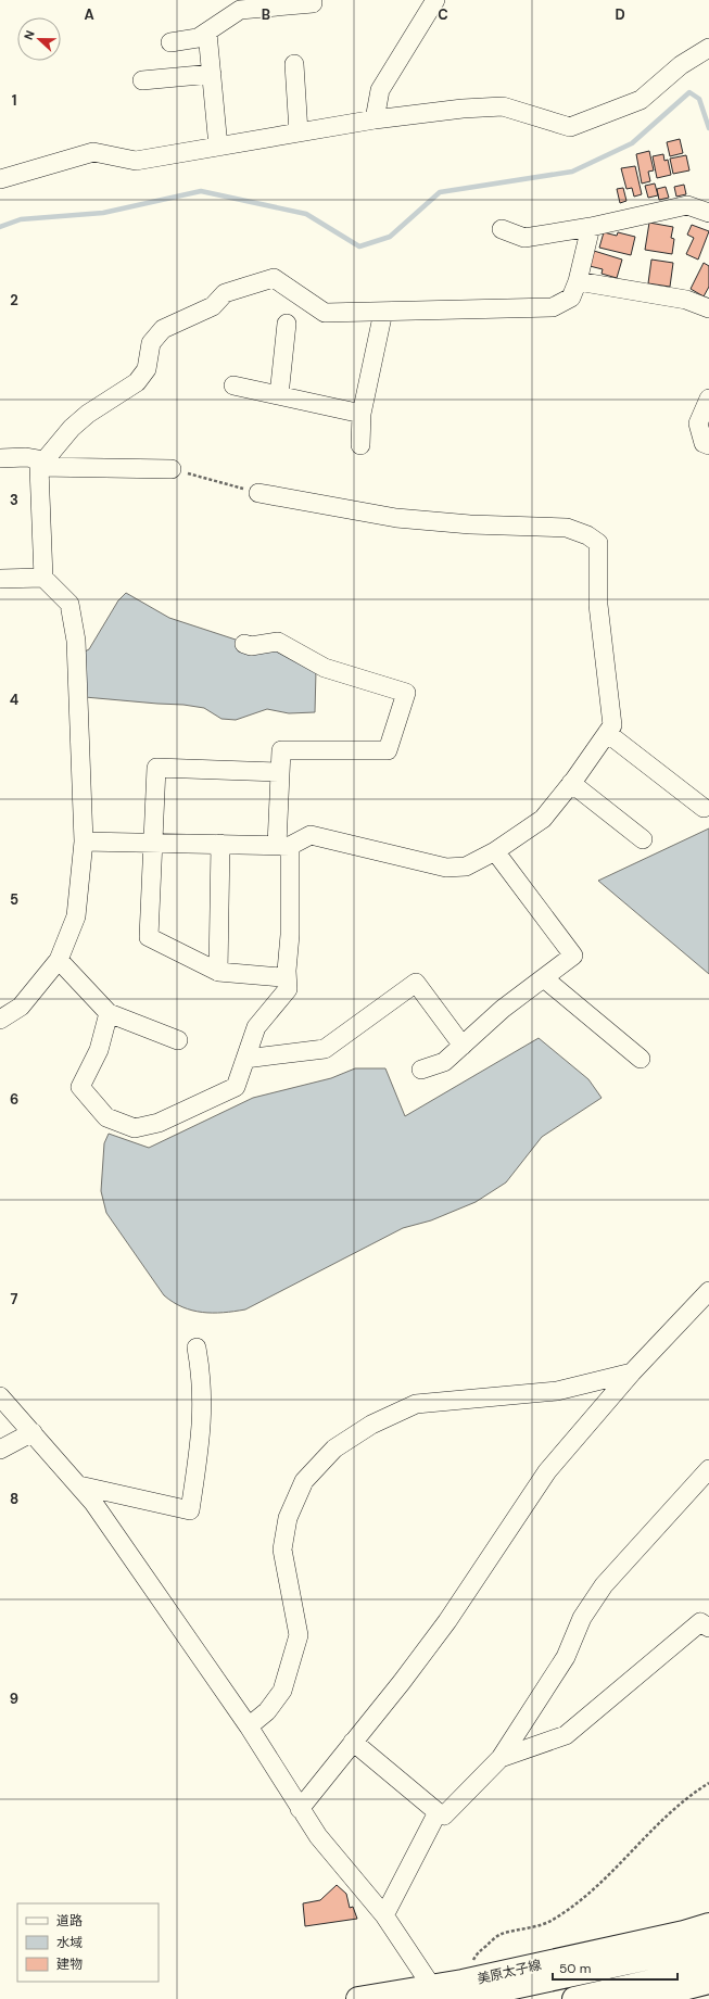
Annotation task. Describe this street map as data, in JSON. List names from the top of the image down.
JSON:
{
  "streets": {
    "main road": ["美原太子線"]
  },
  "legend": ["道路", "水域", "建物"],
  "scale_bar": "50 m",
  "north": "left",
  "grid": {
    "columns": [
      "A",
      "B",
      "C",
      "D"
    ],
    "rows": [
      "1",
      "2",
      "3",
      "4",
      "5",
      "6",
      "7",
      "8",
      "9"
    ]
  }
}
